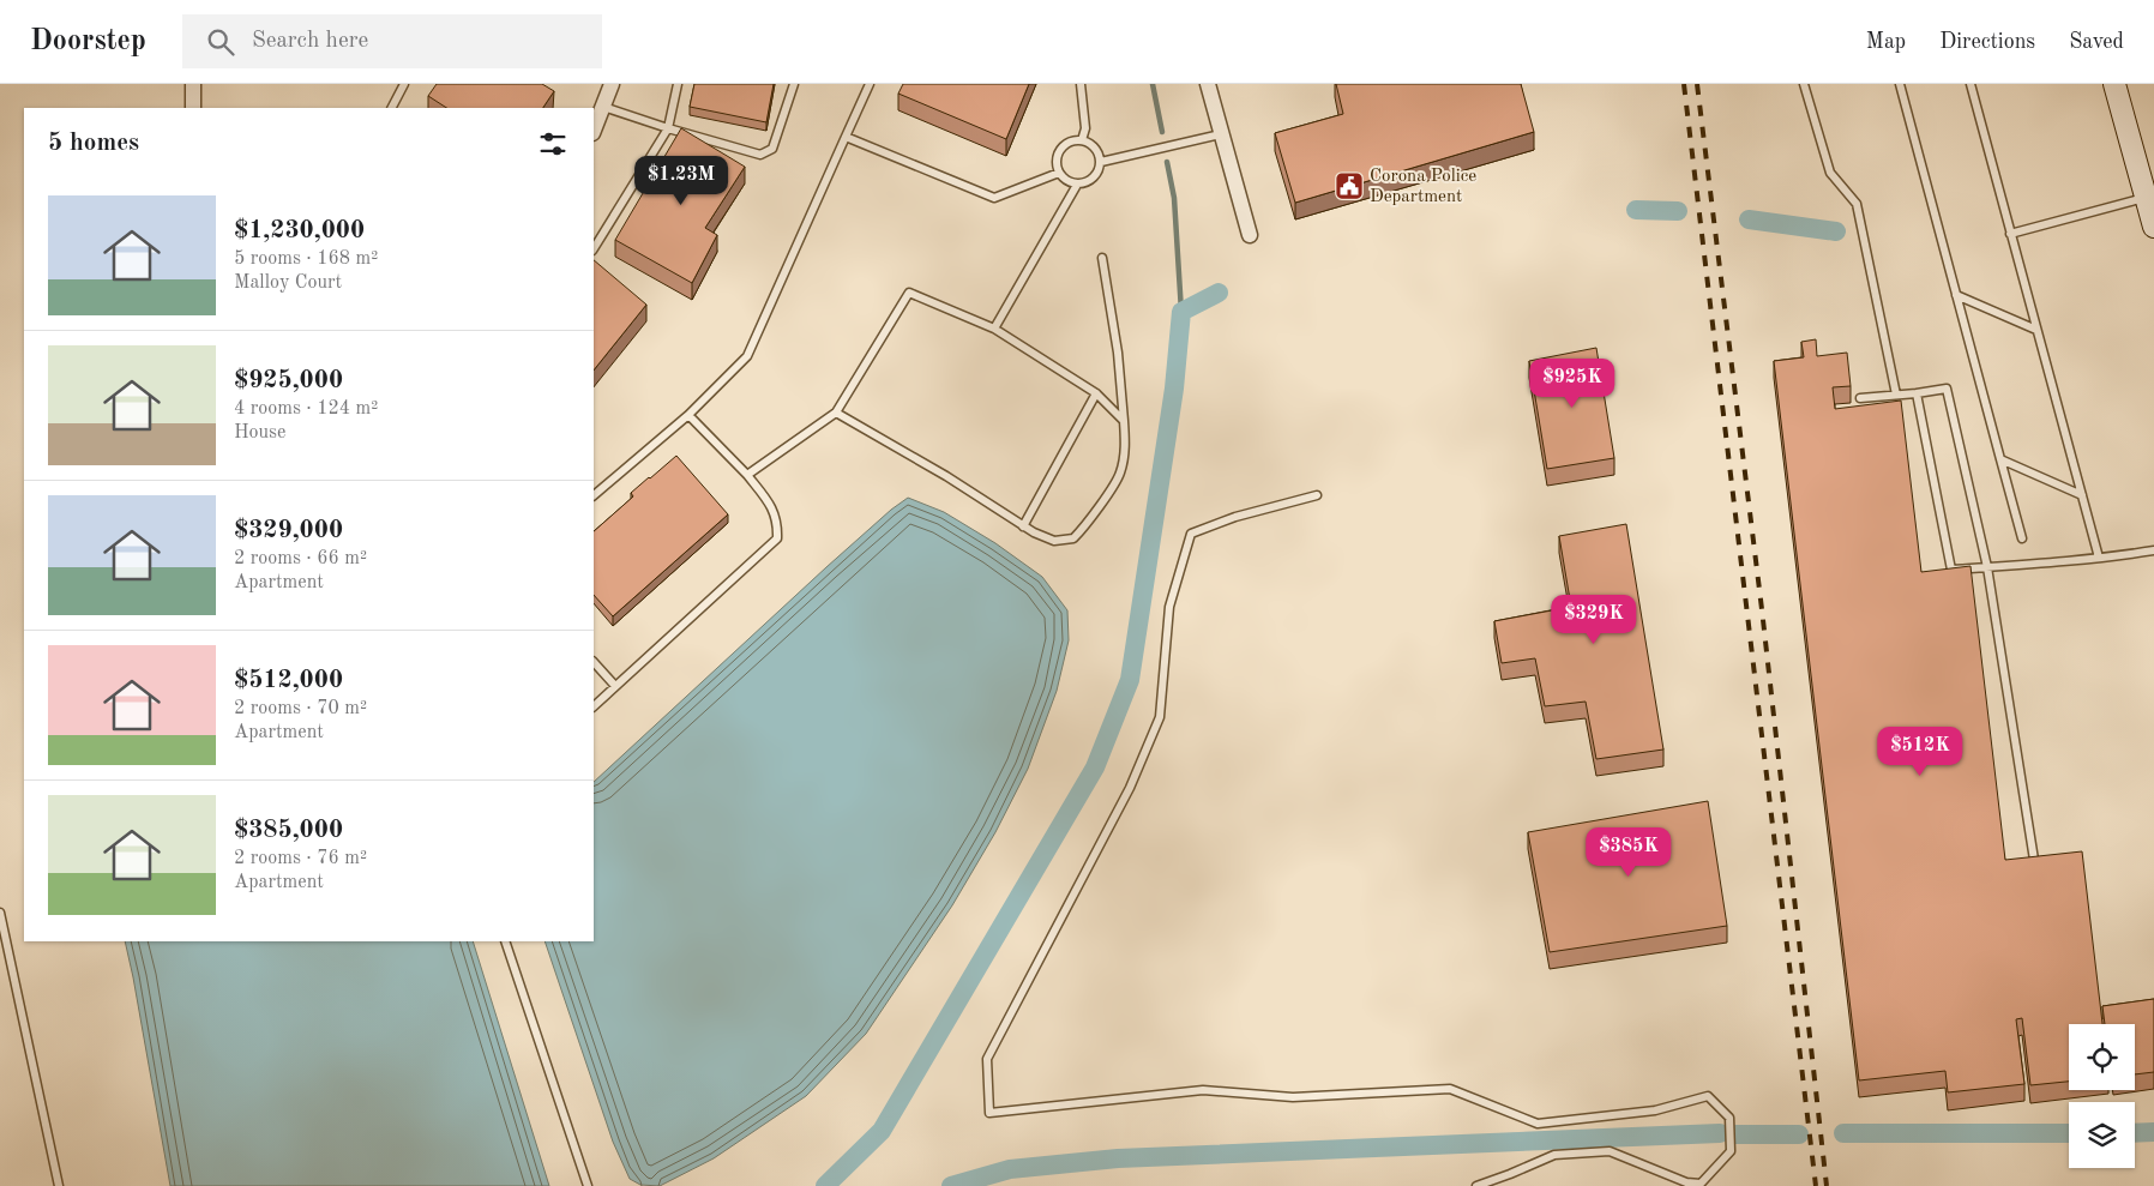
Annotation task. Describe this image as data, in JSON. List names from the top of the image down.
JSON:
{
  "places": {
    "public building": ["Corona Police Department"]
  },
  "page": {
    "header": "Doorstep",
    "search": "Search here",
    "nav": ["Map", "Directions", "Saved"],
    "heading": "5 homes",
    "price": [
      "$1.23M",
      "$925K",
      "$329K",
      "$512K",
      "$385K"
    ],
    "list": [
      {
        "name": "$1,230,000",
        "note": "5 rooms · 168 m² · Malloy Court"
      },
      {
        "name": "$925,000",
        "note": "4 rooms · 124 m² · House"
      },
      {
        "name": "$329,000",
        "note": "2 rooms · 66 m² · Apartment"
      },
      {
        "name": "$512,000",
        "note": "2 rooms · 70 m² · Apartment"
      },
      {
        "name": "$385,000",
        "note": "2 rooms · 76 m² · Apartment"
      }
    ]
  }
}
